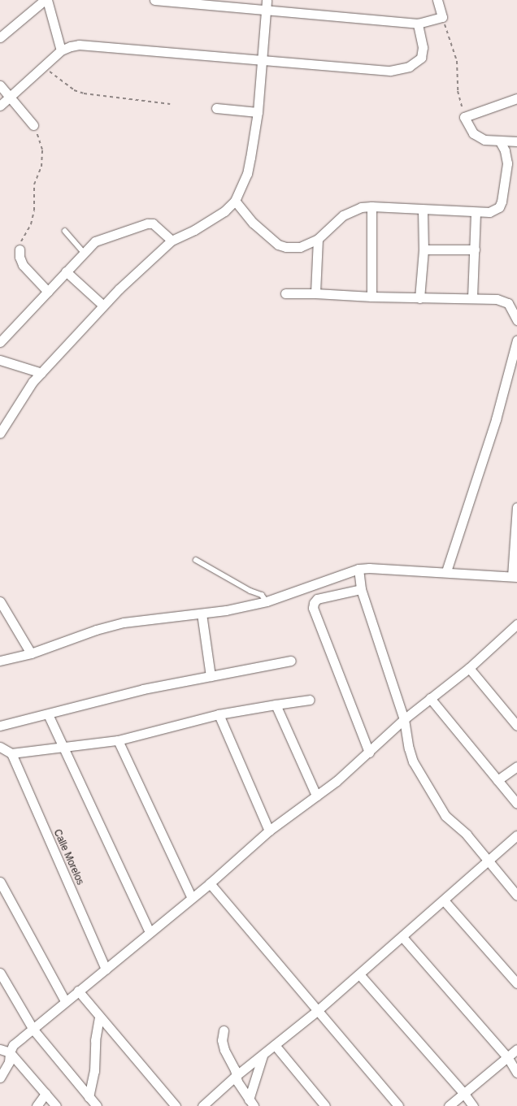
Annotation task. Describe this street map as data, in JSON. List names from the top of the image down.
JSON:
{
  "streets": {
    "street": ["Calle Morelos"]
  }
}
